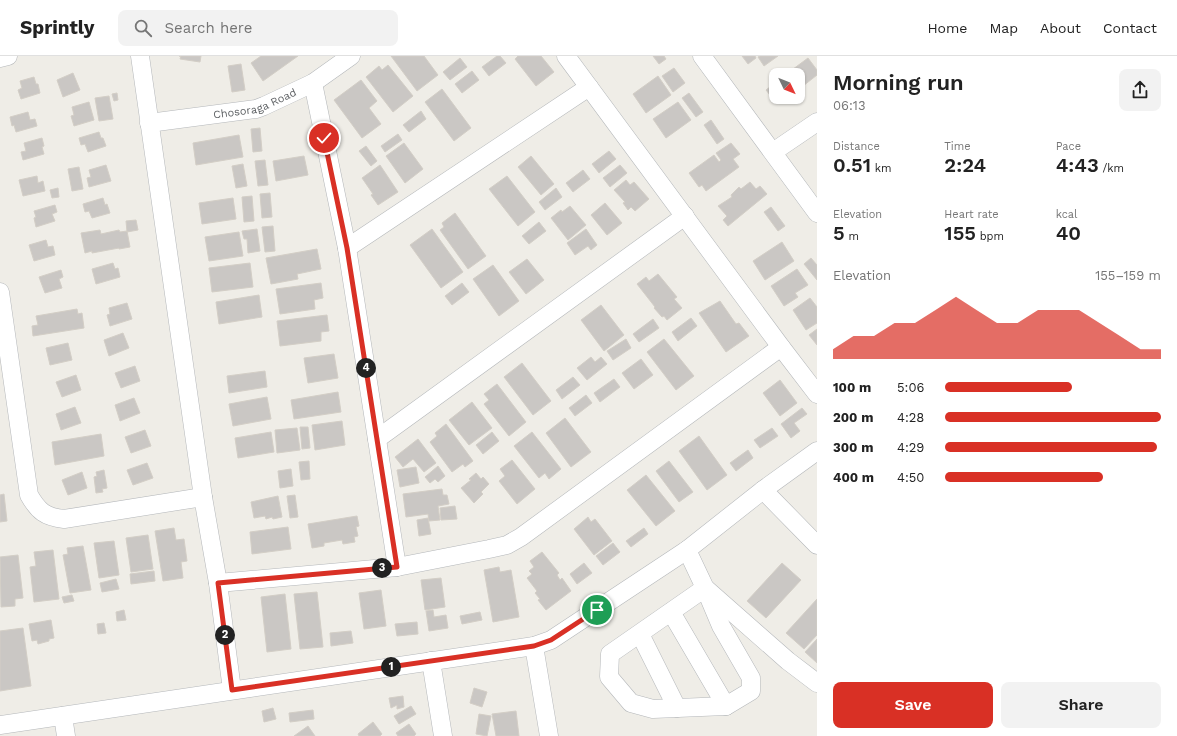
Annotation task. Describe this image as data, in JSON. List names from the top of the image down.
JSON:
{
  "streets": {
    "street": ["Chosoraga Road"]
  },
  "north": "bottom right",
  "page": {
    "header": "Sprintly",
    "search": "Search here",
    "nav": [
      "Home",
      "Map",
      "About",
      "Contact"
    ],
    "heading": ["Morning run", "06:13"],
    "stats": [
      ["Distance", "0.51 km"],
      ["Time", "2:24"],
      ["Pace", "4:43 /km"],
      ["Elevation", "5 m"],
      ["Heart rate", "155 bpm"],
      ["kcal", "40"]
    ],
    "chart": ["Elevation", "155–159 m"],
    "pins": [
      "4",
      "3",
      "2",
      "1"
    ],
    "list": [
      {
        "name": "100 m",
        "note": "5:06"
      },
      {
        "name": "200 m",
        "note": "4:28"
      },
      {
        "name": "300 m",
        "note": "4:29"
      },
      {
        "name": "400 m",
        "note": "4:50"
      }
    ],
    "buttons": ["Save", "Share"]
  }
}
